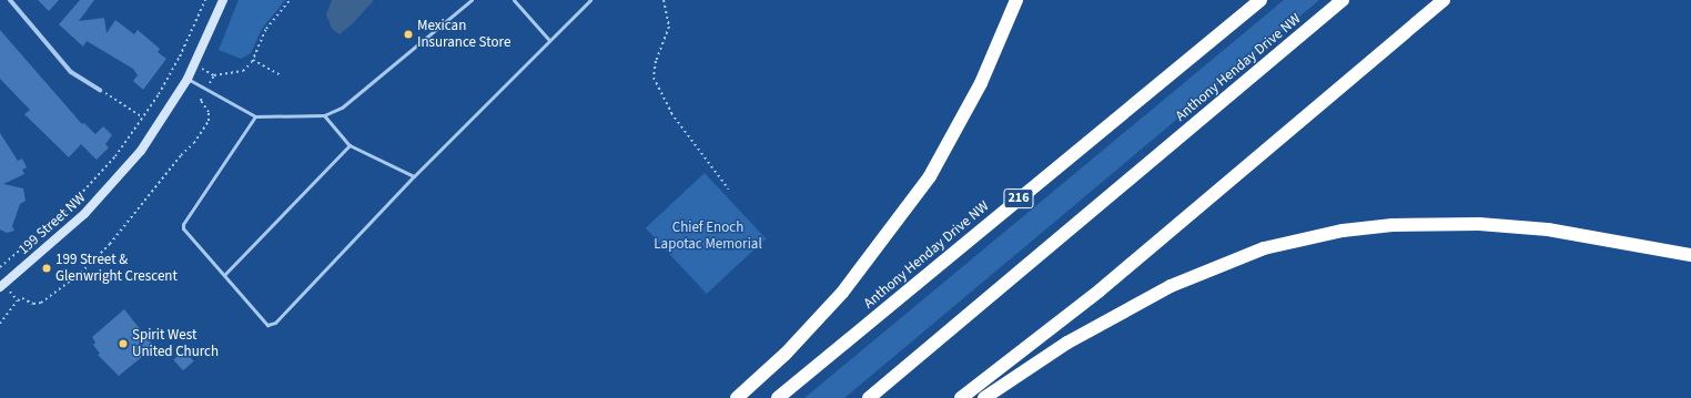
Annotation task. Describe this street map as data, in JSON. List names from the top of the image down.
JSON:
{
  "streets": {
    "highway": ["Anthony Henday Drive NW", "216"],
    "main road": ["199 Street NW"]
  },
  "parks": ["Chief Enoch Lapotac Memorial"],
  "places": ["Mexican Insurance Store", "199 Street & Glenwright Crescent", "Spirit West United Church"]
}
